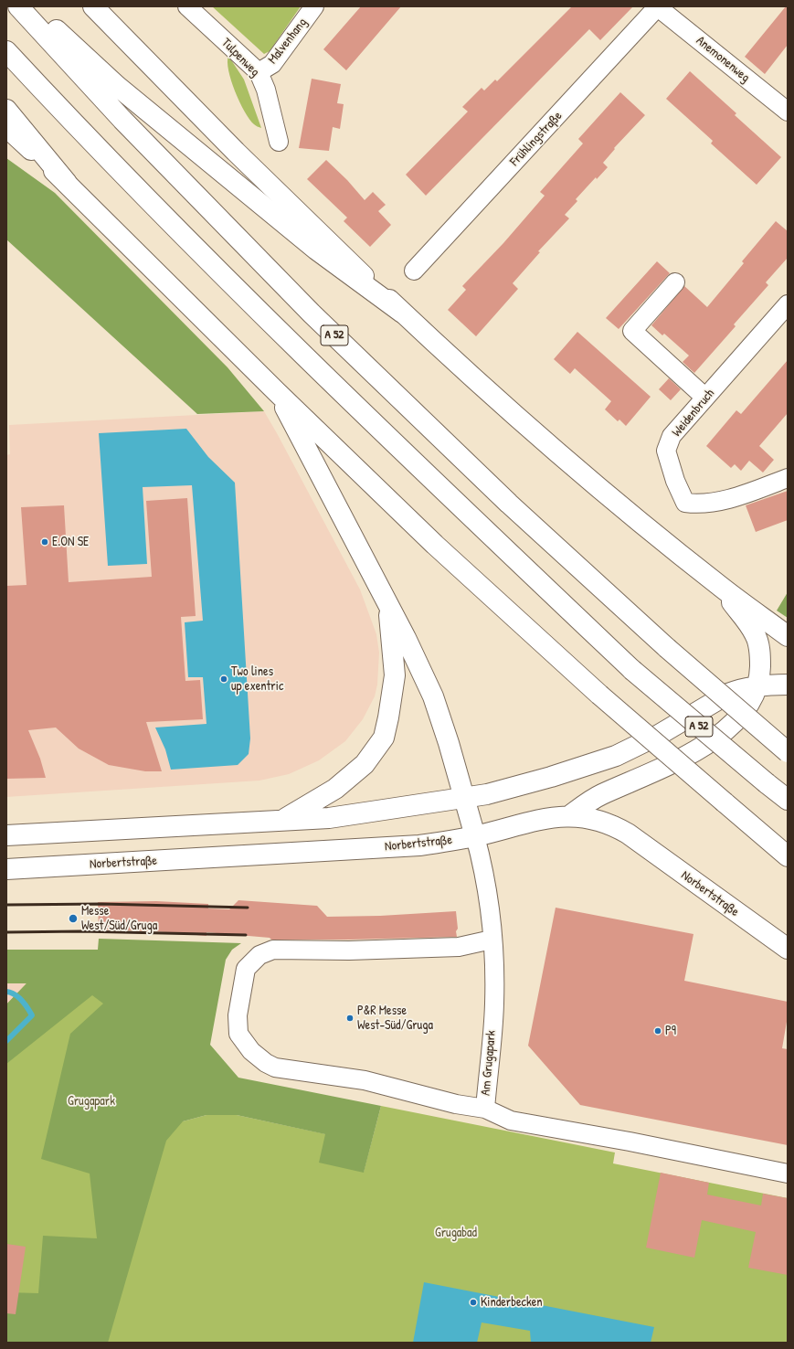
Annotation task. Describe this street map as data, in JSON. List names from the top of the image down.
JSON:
{
  "streets": {
    "main road": ["A 52", "Norbertstraße", "Am Grugapark"],
    "street": [
      "Malvenhang",
      "Tulpenweg",
      "Anemonenweg",
      "Frühlingstraße",
      "Weidenbruch"
    ]
  },
  "crossings": [
    ["Malvenhang", "Tulpenweg"],
    ["Anemonenweg", "Frühlingstraße"],
    ["Norbertstraße", "Am Grugapark"]
  ],
  "parks": ["Grugapark", "Grugabad"],
  "places": [
    "E.ON SE",
    "Two lines up exentric",
    "Messe West/Süd/Gruga",
    "P&R Messe West-Süd/Gruga",
    "P9",
    "Kinderbecken"
  ]
}
